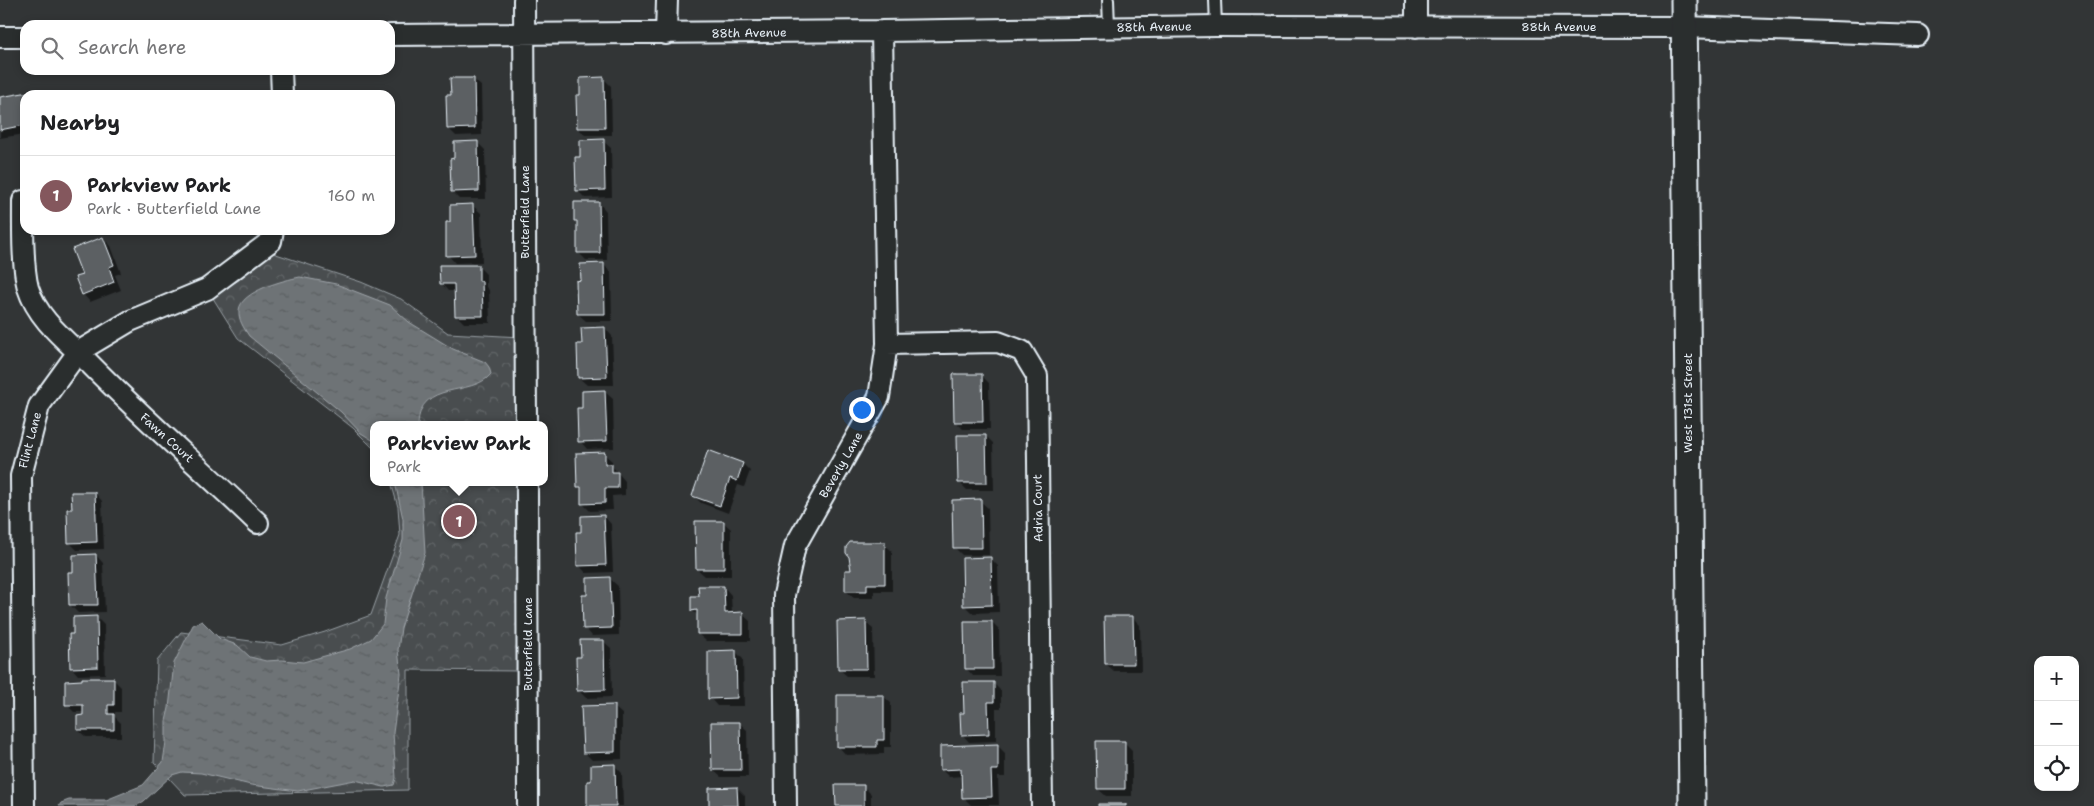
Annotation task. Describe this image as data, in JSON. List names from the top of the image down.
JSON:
{
  "streets": {
    "street": [
      "88th Avenue",
      "Butterfield Lane",
      "West 131st Street",
      "Fawn Court",
      "Flint Lane",
      "Beverly Lane",
      "Adria Court"
    ]
  },
  "crossings": [
    ["88th Avenue", "Butterfield Lane"],
    ["88th Avenue", "West 131st Street"],
    ["88th Avenue", "Beverly Lane"],
    ["Fawn Court", "Flint Lane"],
    ["Beverly Lane", "Adria Court"]
  ],
  "page": {
    "search": "Search here",
    "heading": "Nearby",
    "list": [
      {
        "mark": "1",
        "name": "Parkview Park",
        "note": "Park · Butterfield Lane",
        "value": "160 m"
      }
    ],
    "popup": ["Parkview Park", "Park"],
    "pins": "1",
    "map_buttons": ["+", "−"]
  }
}
